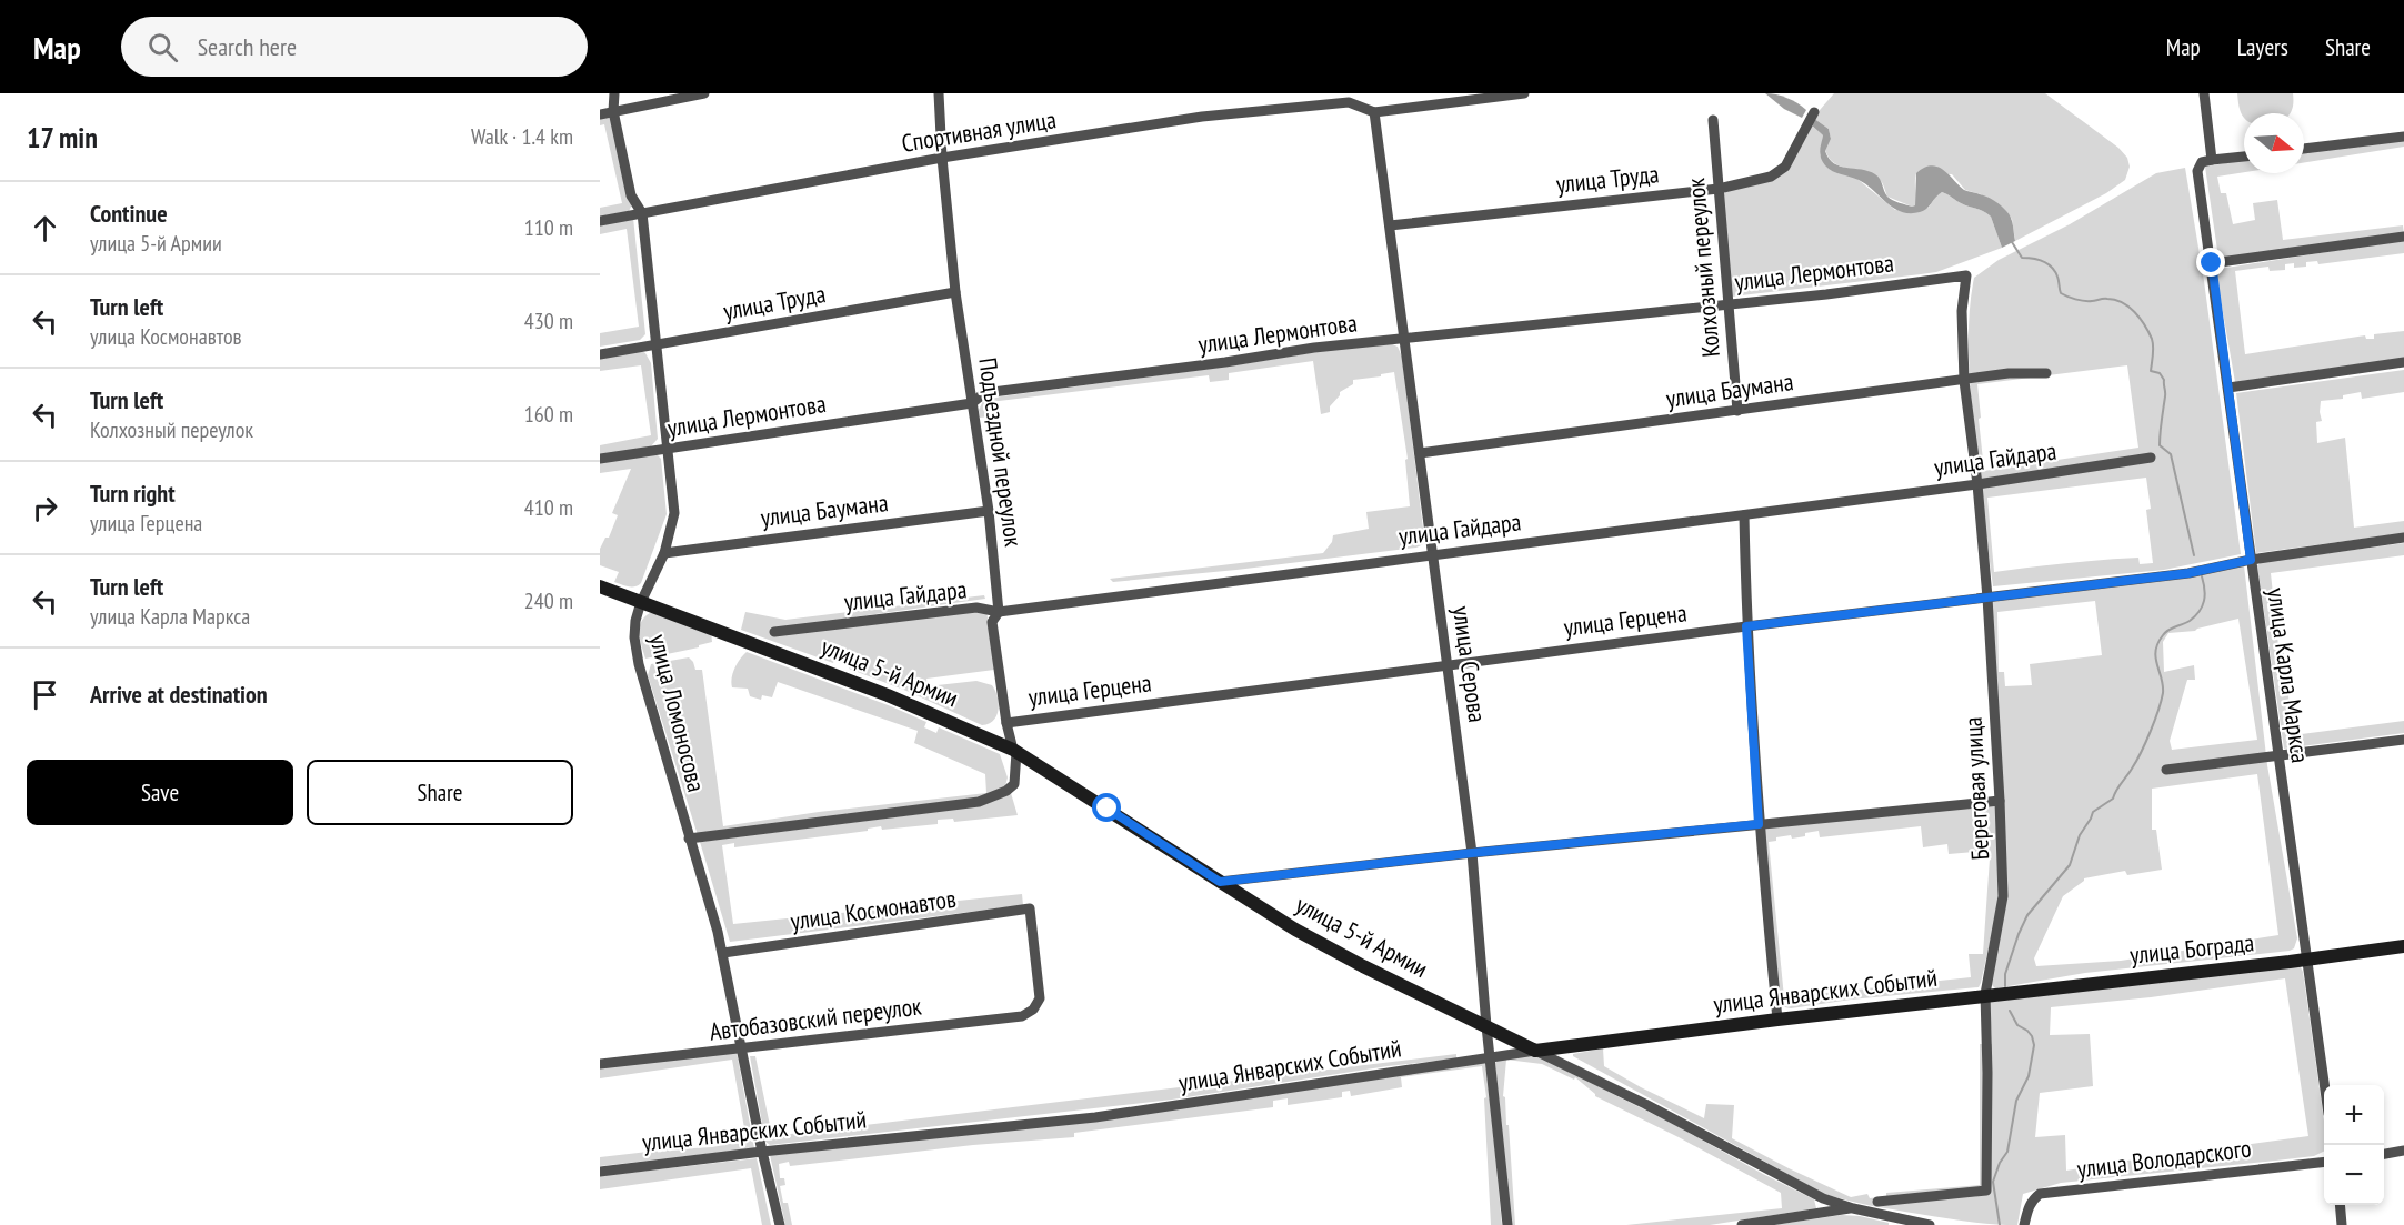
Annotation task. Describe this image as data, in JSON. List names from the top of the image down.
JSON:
{
  "streets": {
    "street": [
      "Спортивная улица",
      "улица Труда",
      "Колхозный переулок",
      "улица Лермонтова",
      "улица Баумана",
      "Подъездной переулок",
      "улица Гайдара",
      "улица Герцена",
      "улица Серова",
      "улица 5-й Армии",
      "улица Карла Маркса",
      "улица Ломоносова",
      "Береговая улица",
      "улица Космонавтов",
      "улица Бограда",
      "улица Январских Событий",
      "Автобазовский переулок",
      "улица Володарского"
    ]
  },
  "crossings": [
    ["Спортивная улица", "Подъездной переулок"],
    ["Спортивная улица", "улица Серова"],
    ["Спортивная улица", "улица Ломоносова"],
    ["улица Труда", "Колхозный переулок"],
    ["улица Труда", "Подъездной переулок"],
    ["улица Труда", "улица Серова"],
    ["улица Труда", "улица Ломоносова"],
    ["Колхозный переулок", "улица Лермонтова"],
    ["Колхозный переулок", "улица Баумана"],
    ["улица Лермонтова", "Подъездной переулок"],
    ["улица Лермонтова", "улица Серова"],
    ["улица Лермонтова", "улица Ломоносова"],
    ["улица Лермонтова", "Береговая улица"],
    ["улица Баумана", "Подъездной переулок"],
    ["улица Баумана", "улица Серова"],
    ["улица Баумана", "улица Ломоносова"],
    ["улица Баумана", "Береговая улица"],
    ["Подъездной переулок", "улица Гайдара"],
    ["Подъездной переулок", "улица Герцена"],
    ["Подъездной переулок", "улица 5-й Армии"],
    ["улица Гайдара", "улица Серова"],
    ["улица Гайдара", "Береговая улица"],
    ["улица Герцена", "улица Серова"],
    ["улица Герцена", "улица Карла Маркса"],
    ["улица Герцена", "Береговая улица"],
    ["улица Серова", "улица 5-й Армии"],
    ["улица Серова", "улица Январских Событий"],
    ["улица 5-й Армии", "улица Ломоносова"],
    ["улица 5-й Армии", "улица Январских Событий"],
    ["улица Карла Маркса", "улица Бограда"],
    ["улица Ломоносова", "улица Космонавтов"],
    ["улица Ломоносова", "улица Январских Событий"],
    ["улица Ломоносова", "Автобазовский переулок"],
    ["Береговая улица", "улица Бограда"],
    ["Береговая улица", "улица Январских Событий"],
    ["улица Космонавтов", "Автобазовский переулок"],
    ["улица Бограда", "улица Январских Событий"]
  ],
  "north": "right",
  "page": {
    "header": "Map",
    "search": "Search here",
    "nav": ["Map", "Layers", "Share"],
    "heading": ["17 min", "Walk · 1.4 km"],
    "list": [
      ["Continue", "улица 5-й Армии", "110 m"],
      ["Turn left", "улица Космонавтов", "430 m"],
      ["Turn left", "Колхозный переулок", "160 m"],
      ["Turn right", "улица Герцена", "410 m"],
      ["Turn left", "улица Карла Маркса", "240 m"],
      "Arrive at destination"
    ],
    "buttons": ["Save", "Share"],
    "map_buttons": ["+", "−"]
  }
}
